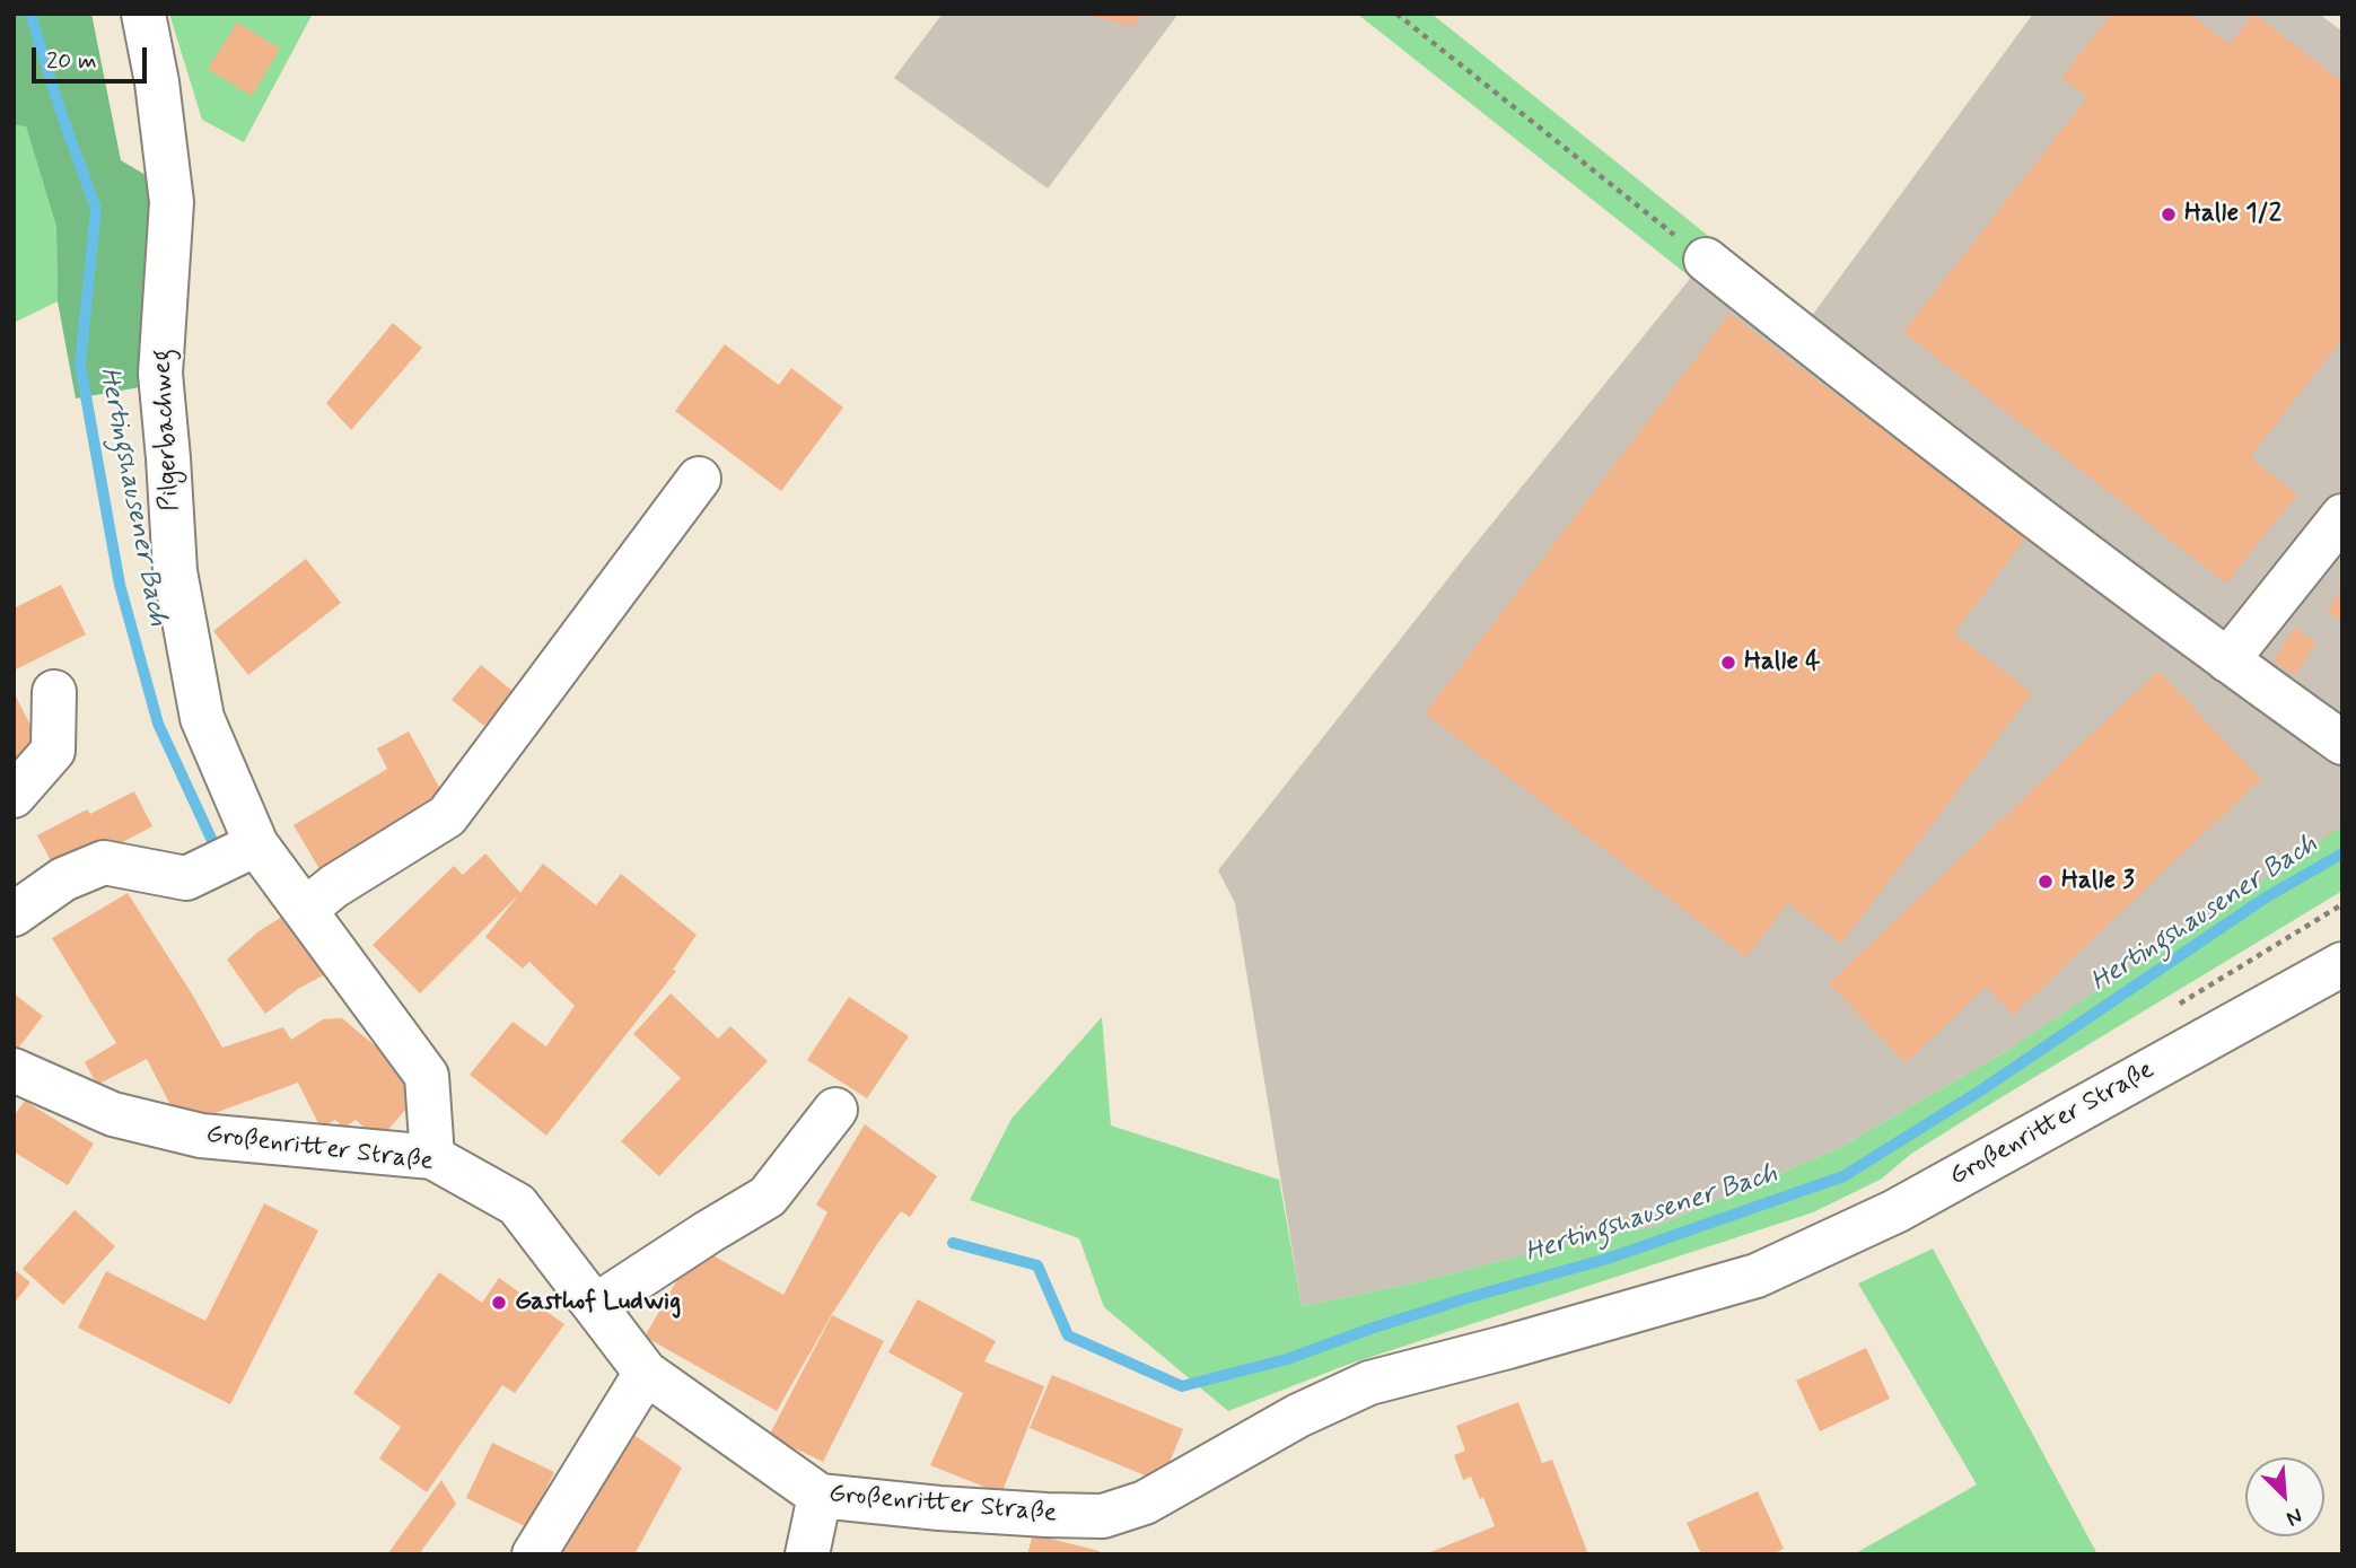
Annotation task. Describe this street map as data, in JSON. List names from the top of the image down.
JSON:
{
  "streets": {
    "street": ["Pilgerbachweg", "Großenritter Straße"]
  },
  "crossings": [
    ["Pilgerbachweg", "Großenritter Straße"]
  ],
  "water": ["Hertingshausener Bach"],
  "places": [
    "Halle 1/2",
    "Halle 4",
    "Halle 3",
    "Gasthof Ludwig"
  ],
  "scale_bar": "20 m",
  "north": "bottom right"
}
